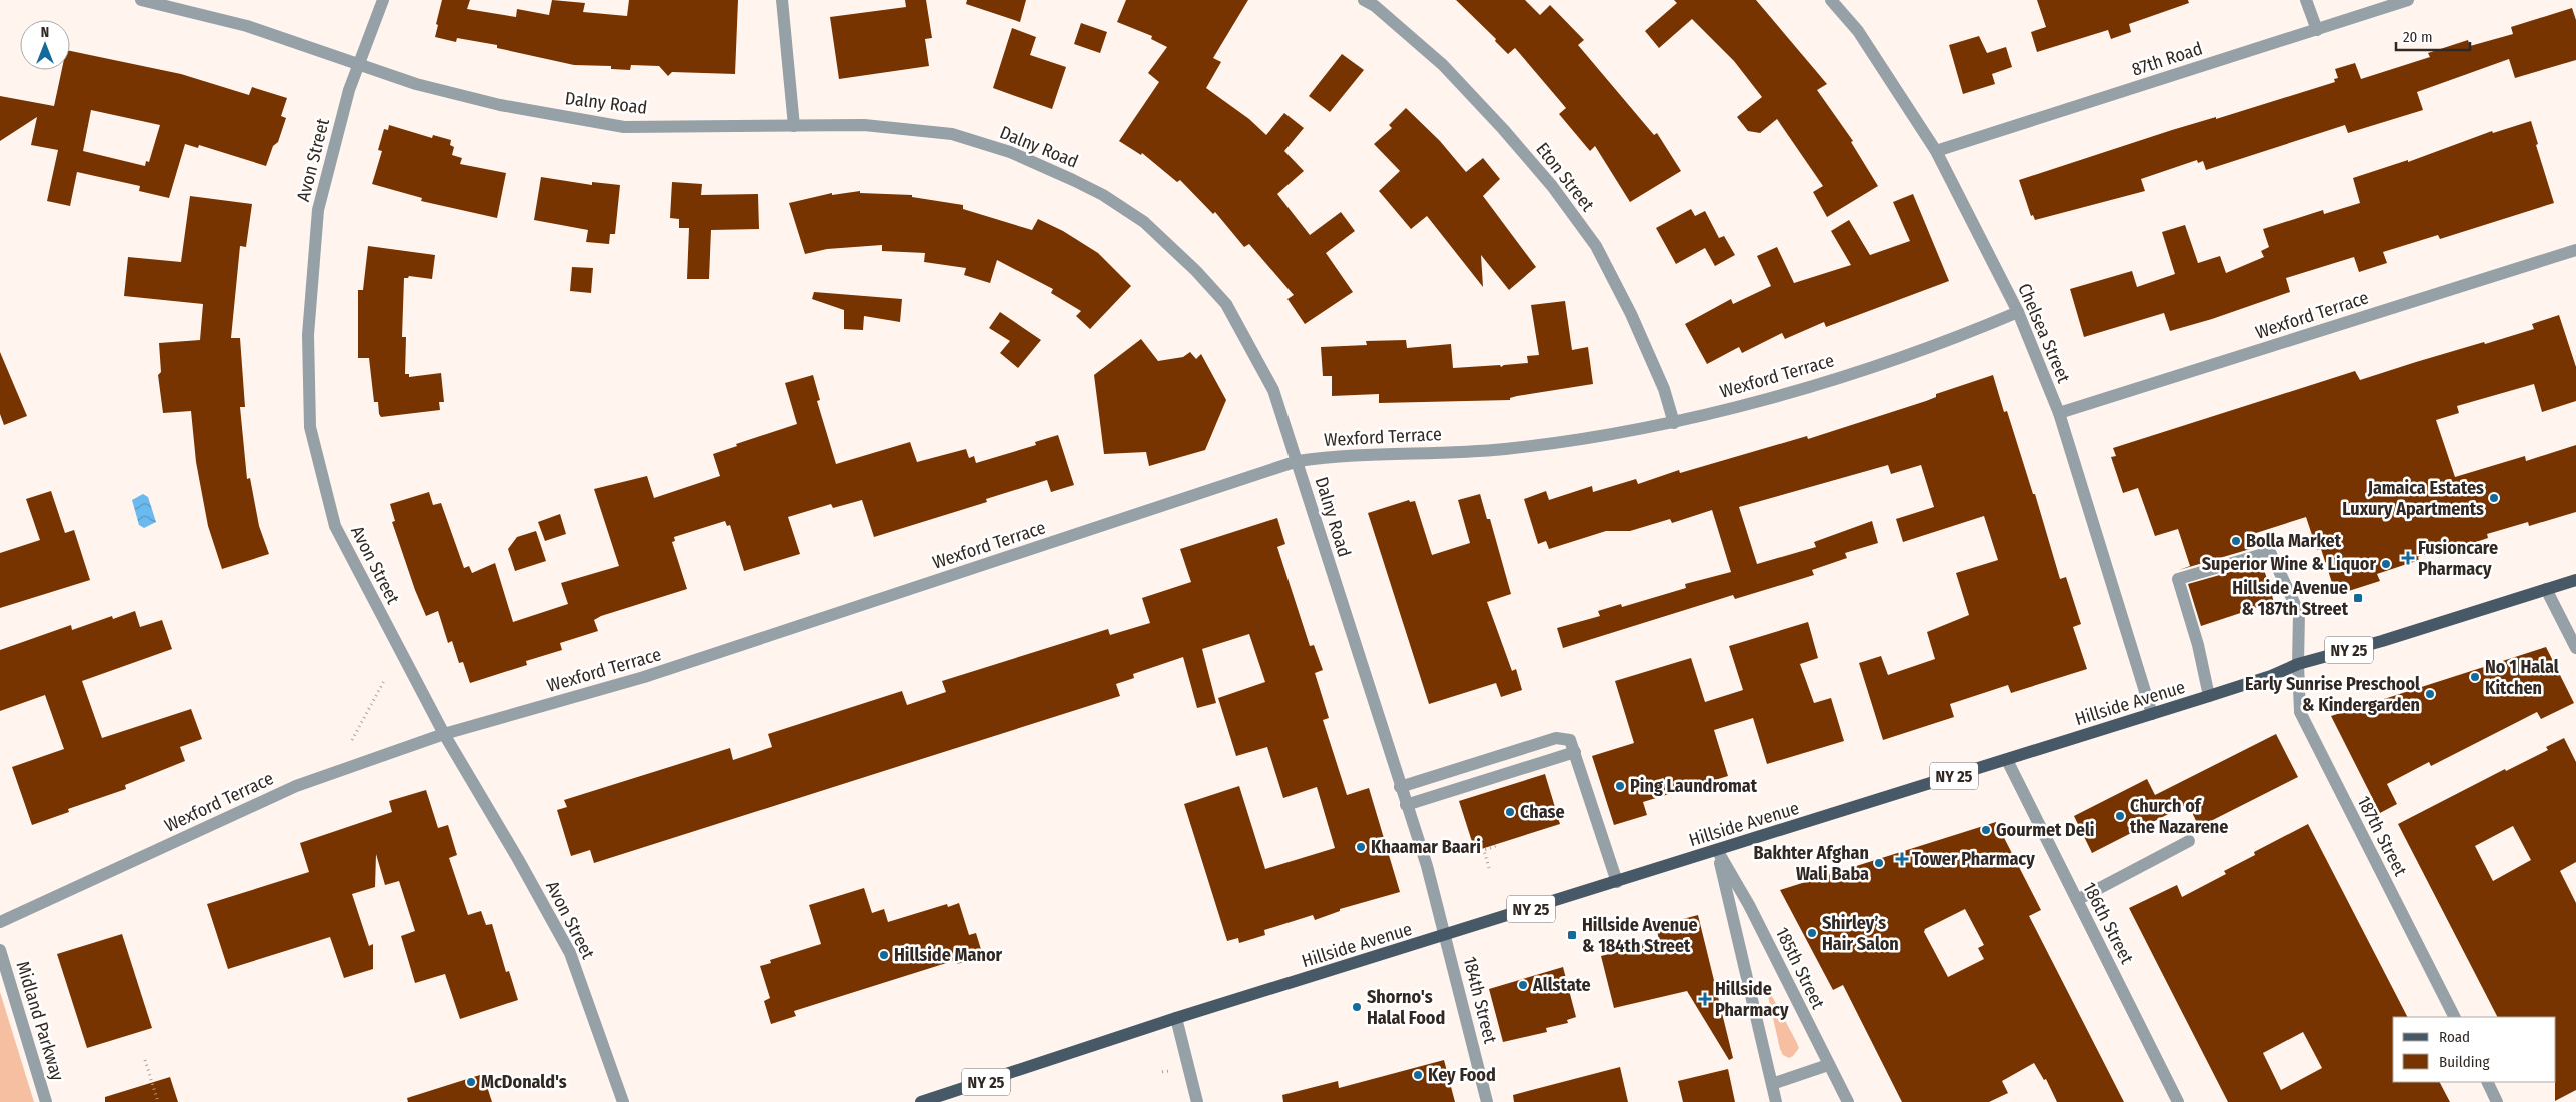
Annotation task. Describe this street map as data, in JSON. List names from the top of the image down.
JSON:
{
  "streets": {
    "main road": ["NY 25", "Hillside Avenue"],
    "street": [
      "87th Road",
      "Dalny Road",
      "Avon Street",
      "Eton Street",
      "Wexford Terrace",
      "Chelsea Street",
      "187th Street",
      "186th Street",
      "185th Street",
      "184th Street",
      "Midland Parkway"
    ]
  },
  "crossings": [
    ["87th Road", "Chelsea Street"],
    ["Dalny Road", "Avon Street"],
    ["Dalny Road", "Wexford Terrace"],
    ["Dalny Road", "Hillside Avenue"],
    ["Dalny Road", "184th Street"],
    ["Avon Street", "Wexford Terrace"],
    ["Eton Street", "Wexford Terrace"],
    ["Wexford Terrace", "Chelsea Street"],
    ["Chelsea Street", "Hillside Avenue"],
    ["Hillside Avenue", "187th Street"],
    ["Hillside Avenue", "186th Street"],
    ["Hillside Avenue", "185th Street"],
    ["Hillside Avenue", "184th Street"]
  ],
  "places": {
    "other": [
      "Jamaica Estates Luxury Apartments",
      "Bolla Market",
      "Superior Wine & Liquor",
      "No 1 Halal Kitchen",
      "Early Sunrise Preschool & Kindergarden",
      "Ping Laundromat",
      "Chase",
      "Church of the Nazarene",
      "Gourmet Deli",
      "Khaamar Baari",
      "Bakhter Afghan Wali Baba",
      "Shirley’s Hair Salon",
      "Hillside Manor",
      "Allstate",
      "Shorno's Halal Food",
      "Key Food",
      "McDonald's"
    ],
    "health": ["Fusioncare Pharmacy", "Tower Pharmacy", "Hillside Pharmacy"],
    "transit": ["Hillside Avenue & 187th Street", "Hillside Avenue & 184th Street"]
  },
  "legend": ["Road", "Building"],
  "scale_bar": "20 m",
  "north": "top"
}
